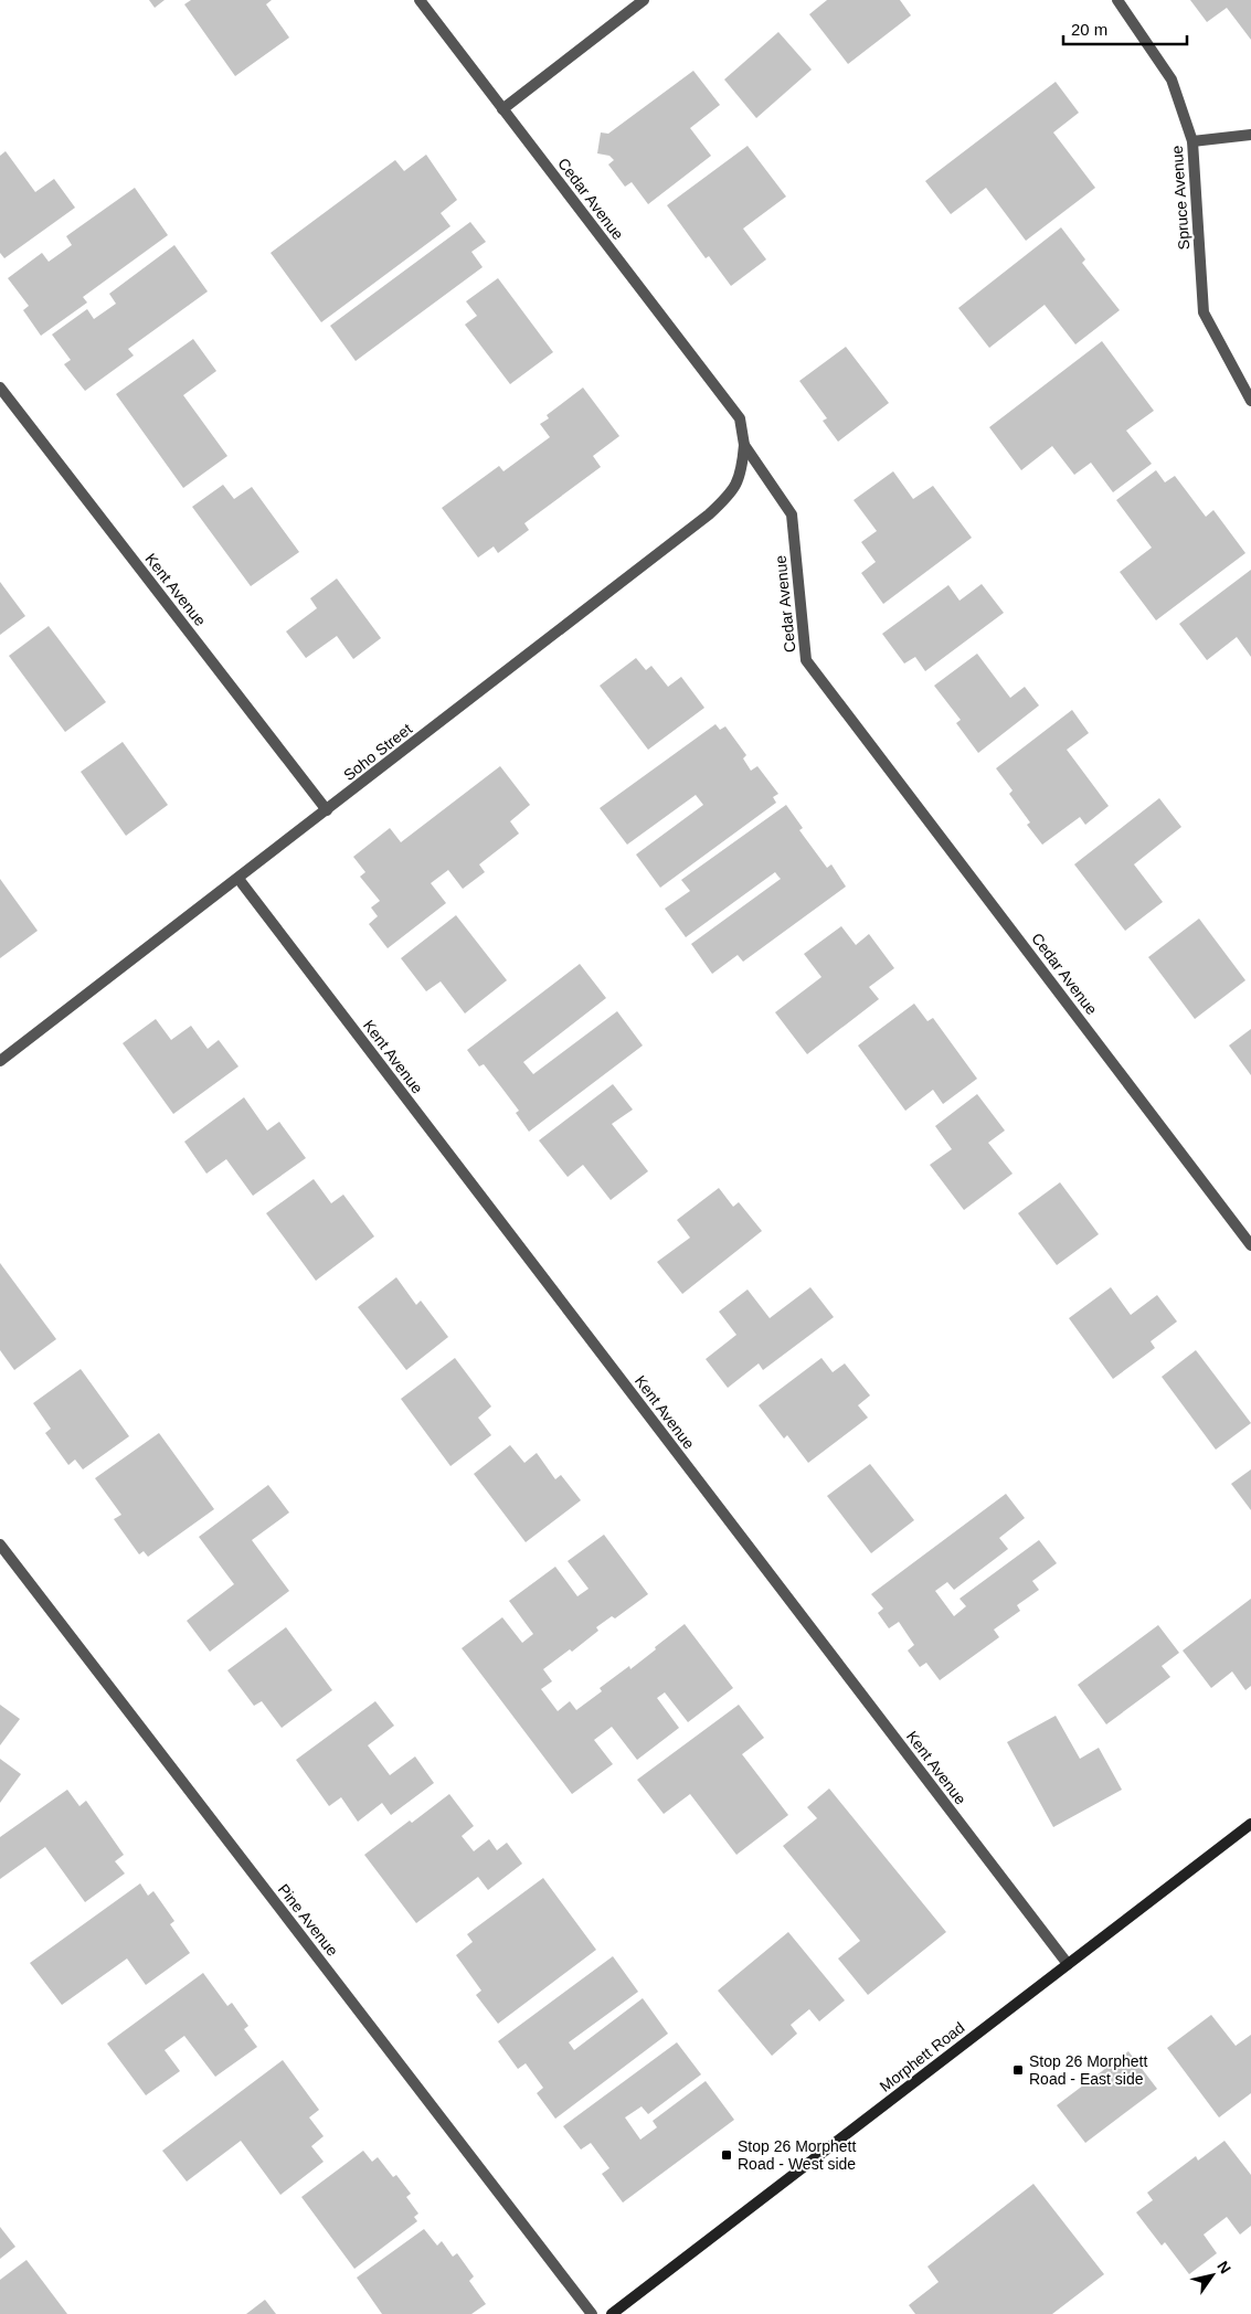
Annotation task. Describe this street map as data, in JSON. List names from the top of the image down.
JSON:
{
  "streets": {
    "main road": ["Morphett Road"],
    "street": [
      "Spruce Avenue",
      "Cedar Avenue",
      "Kent Avenue",
      "Soho Street",
      "Pine Avenue"
    ]
  },
  "crossings": [
    ["Cedar Avenue", "Soho Street"],
    ["Kent Avenue", "Soho Street"],
    ["Kent Avenue", "Morphett Road"]
  ],
  "places": {
    "transit": ["Stop 26 Morphett Road - East side", "Stop 26 Morphett Road - West side"]
  },
  "scale_bar": "20 m",
  "north": "top right"
}
